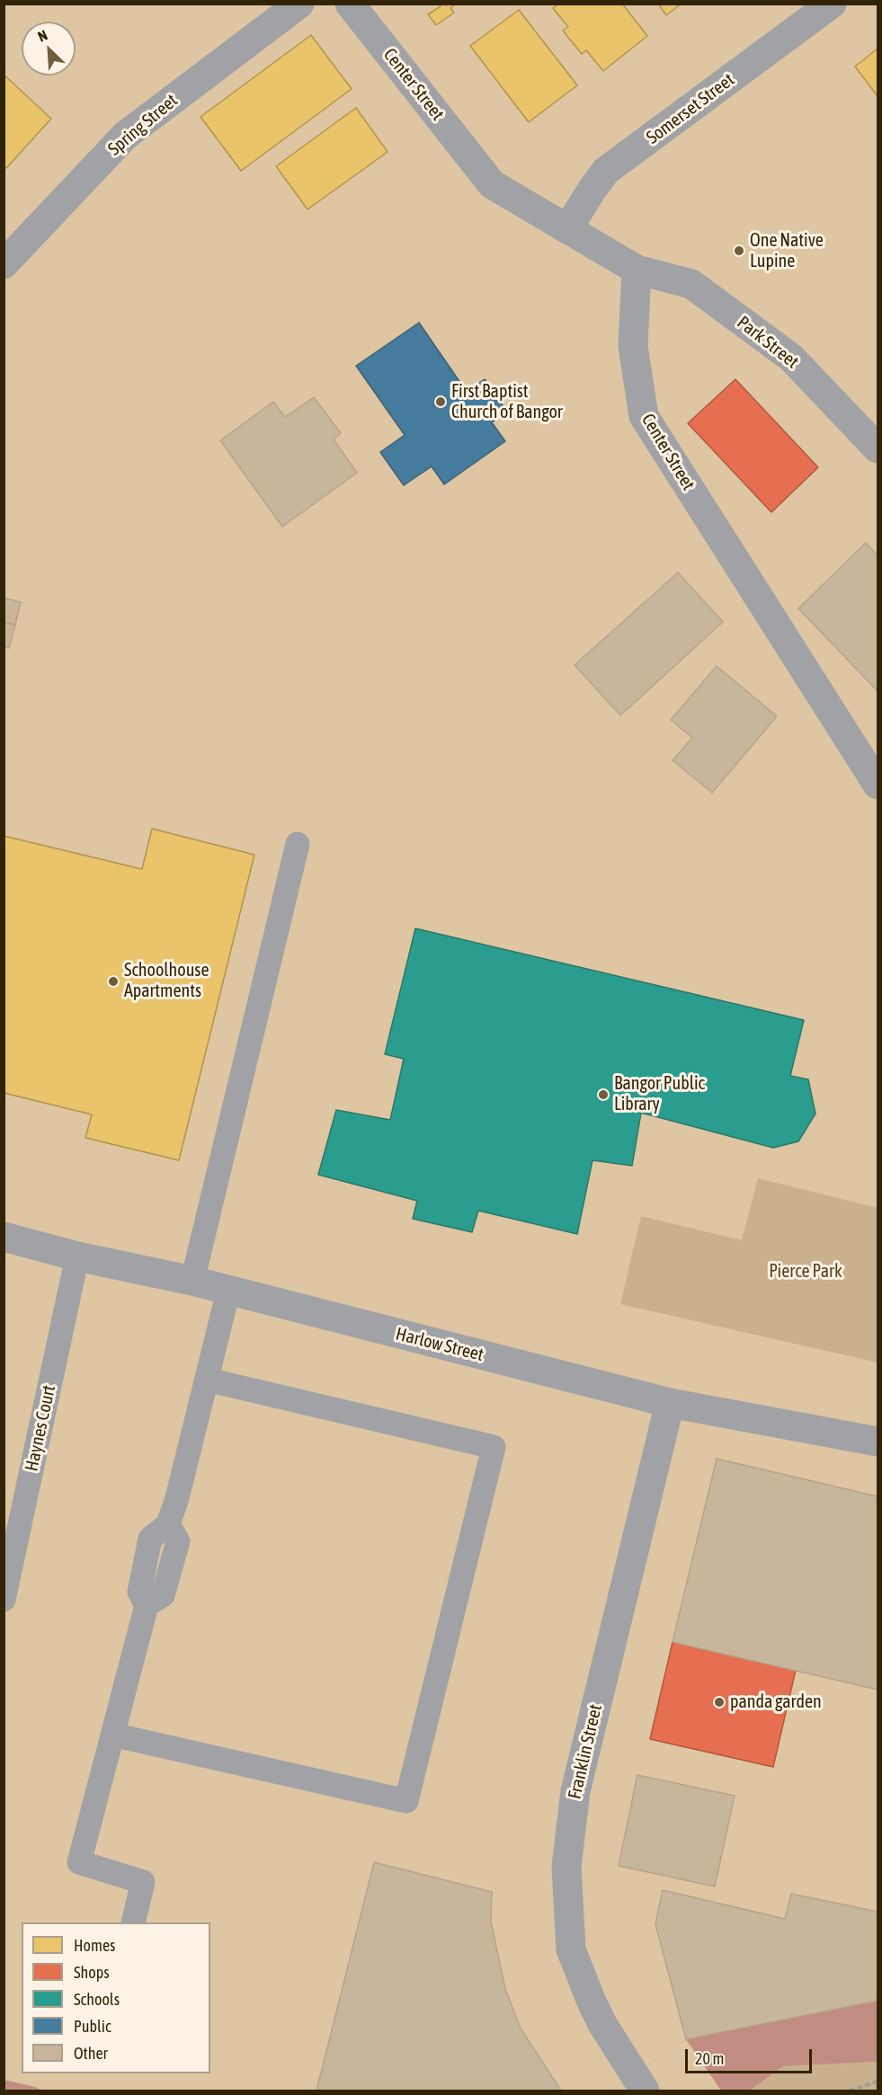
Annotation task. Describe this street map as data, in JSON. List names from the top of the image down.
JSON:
{
  "streets": {
    "street": [
      "Center Street",
      "Somerset Street",
      "Spring Street",
      "Park Street",
      "Harlow Street",
      "Franklin Street"
    ],
    "lane": ["Haynes Court"]
  },
  "crossings": [
    ["Center Street", "Somerset Street"],
    ["Center Street", "Park Street"],
    ["Harlow Street", "Haynes Court"],
    ["Harlow Street", "Franklin Street"]
  ],
  "parks": ["Pierce Park"],
  "places": [
    "One Native Lupine",
    "First Baptist Church of Bangor",
    "Schoolhouse Apartments",
    "Bangor Public Library",
    "panda garden"
  ],
  "legend": [
    "Homes",
    "Shops",
    "Schools",
    "Public",
    "Other"
  ],
  "scale_bar": "20 m",
  "north": "top left"
}
